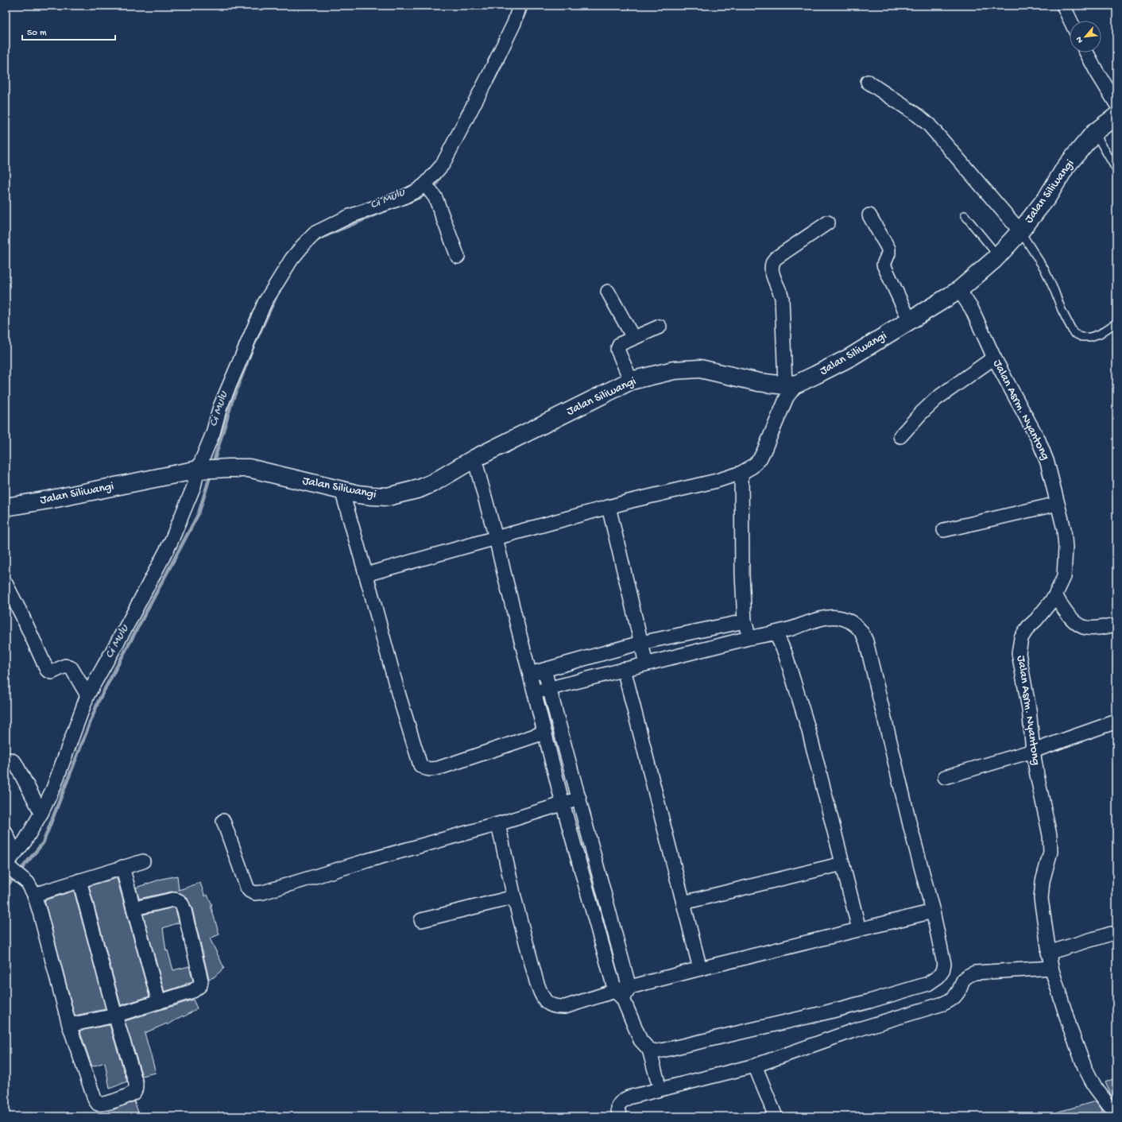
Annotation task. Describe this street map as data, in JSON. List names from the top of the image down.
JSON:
{
  "streets": {
    "street": ["Jalan Siliwangi", "Jalan Asrm. Nyantong"]
  },
  "crossings": [
    ["Jalan Siliwangi", "Jalan Asrm. Nyantong"]
  ],
  "water": ["Ci Mulu"],
  "scale_bar": "50 m",
  "north": "bottom left"
}
